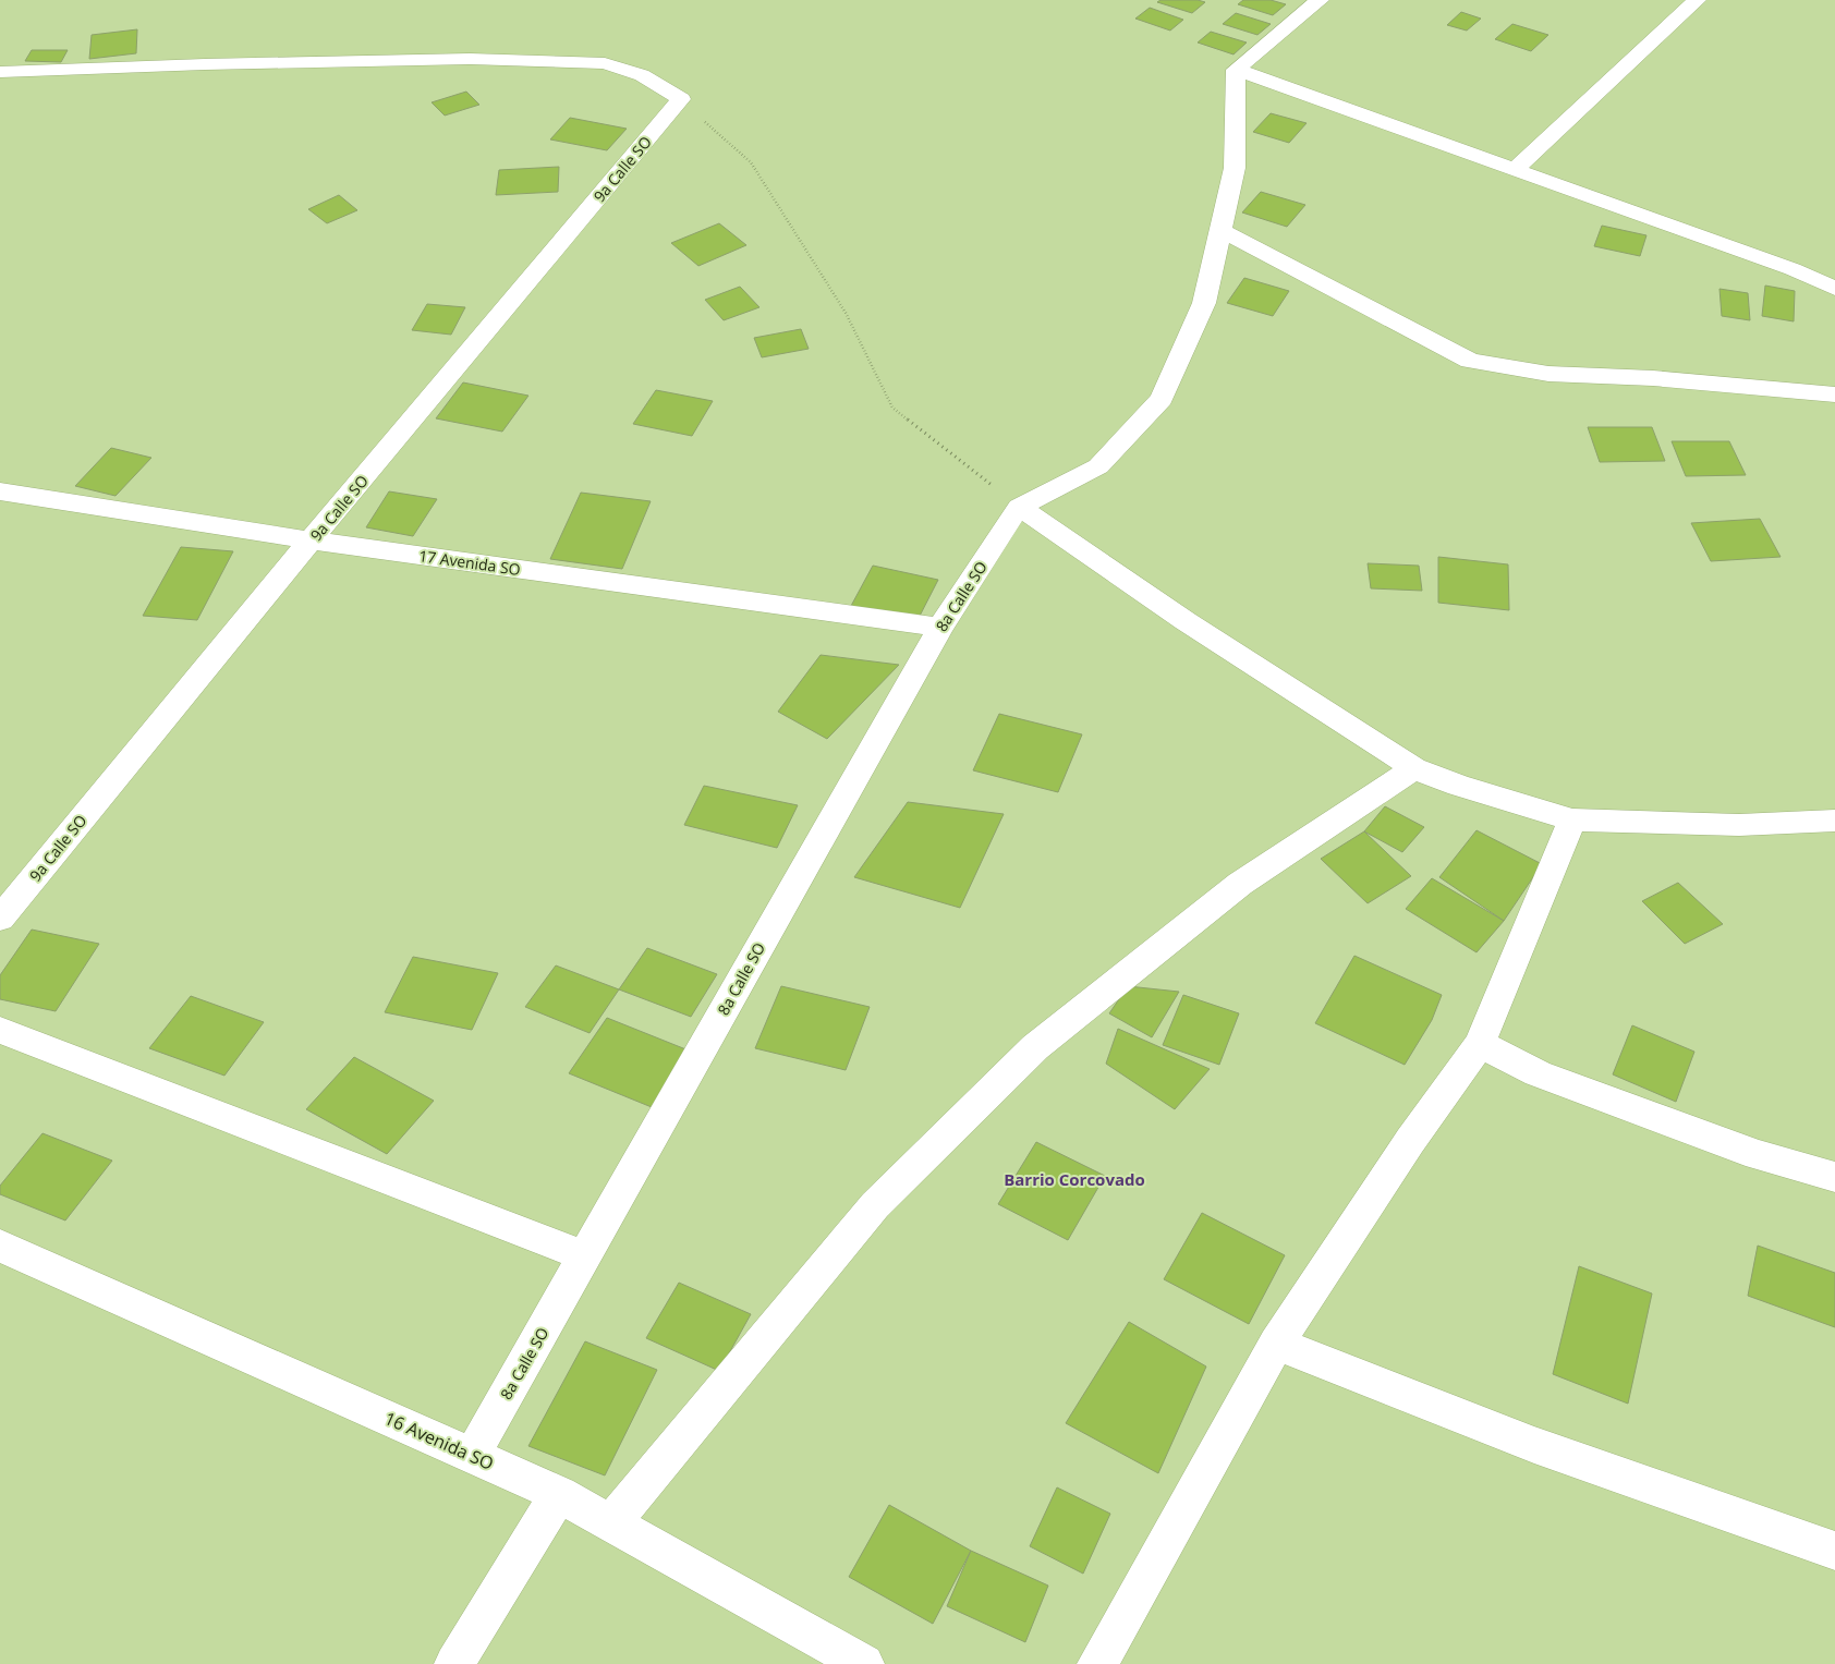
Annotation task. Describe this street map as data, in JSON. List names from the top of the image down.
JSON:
{
  "streets": {
    "street": [
      "9a Calle SO",
      "17 Avenida SO",
      "8a Calle SO",
      "16 Avenida SO"
    ]
  },
  "crossings": [
    ["9a Calle SO", "17 Avenida SO"],
    ["17 Avenida SO", "8a Calle SO"],
    ["8a Calle SO", "16 Avenida SO"]
  ],
  "districts": ["Barrio Corcovado"]
}
